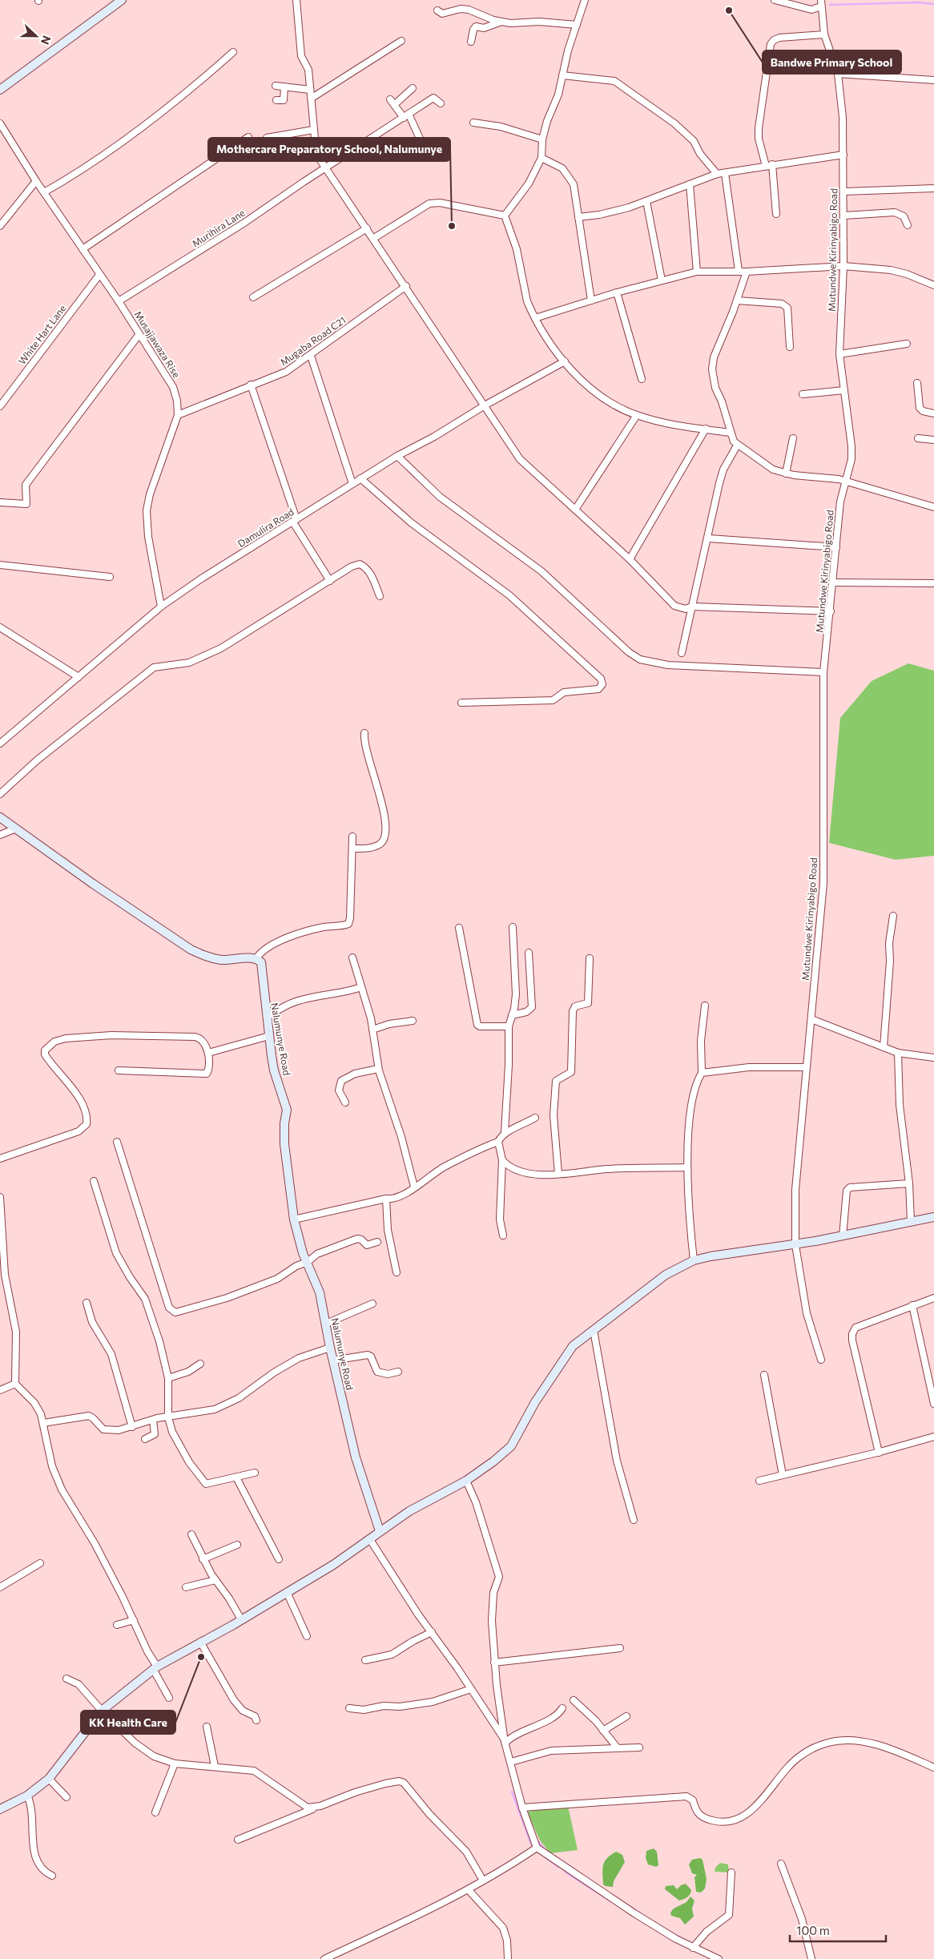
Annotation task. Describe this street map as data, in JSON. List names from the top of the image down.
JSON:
{
  "streets": {
    "street": [
      "Murihira Lane",
      "Mutundwe Kirinyabigo Road",
      "White Hart Lane",
      "Mugaba Road C21",
      "Musajjawaza Rise",
      "Damulira Road",
      "Nalumunye Road"
    ]
  },
  "crossings": [
    ["Murihira Lane", "Musajjawaza Rise"],
    ["White Hart Lane", "Musajjawaza Rise"],
    ["Mugaba Road C21", "Musajjawaza Rise"],
    ["Musajjawaza Rise", "Damulira Road"]
  ],
  "places": ["Bandwe Primary School", "Mothercare Preparatory School, Nalumunye", "KK Health Care"],
  "scale_bar": "100 m",
  "north": "right"
}
